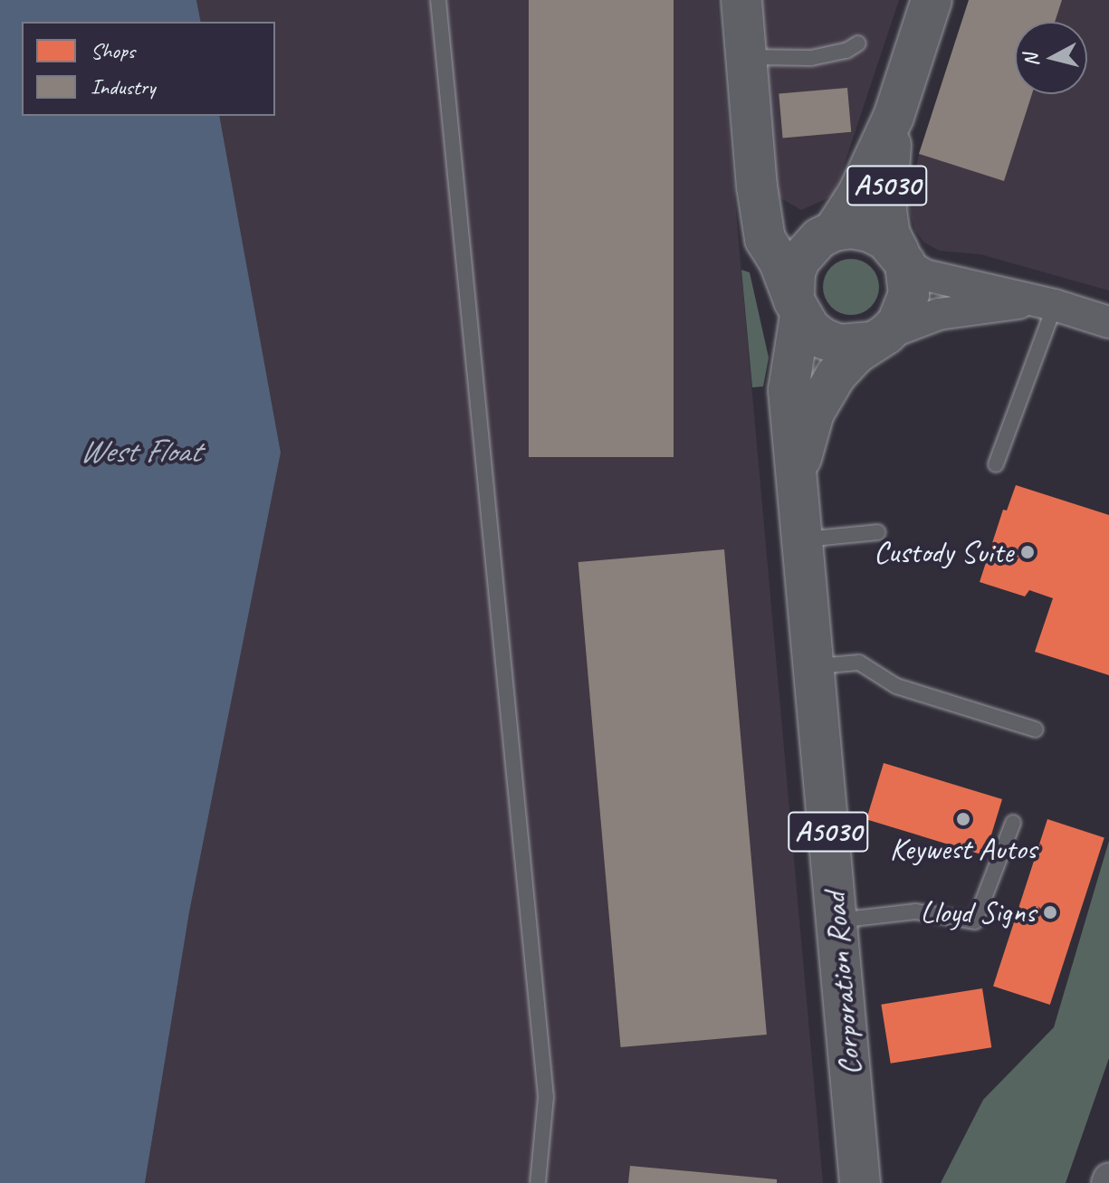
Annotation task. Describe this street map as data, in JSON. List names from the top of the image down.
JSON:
{
  "streets": {
    "main road": ["A5030", "Corporation Road"]
  },
  "crossings": [
    ["A5030", "Corporation Road"]
  ],
  "water": ["West Float"],
  "places": ["Custody Suite", "Keywest Autos", "Lloyd Signs"],
  "legend": ["Shops", "Industry"],
  "north": "left"
}
